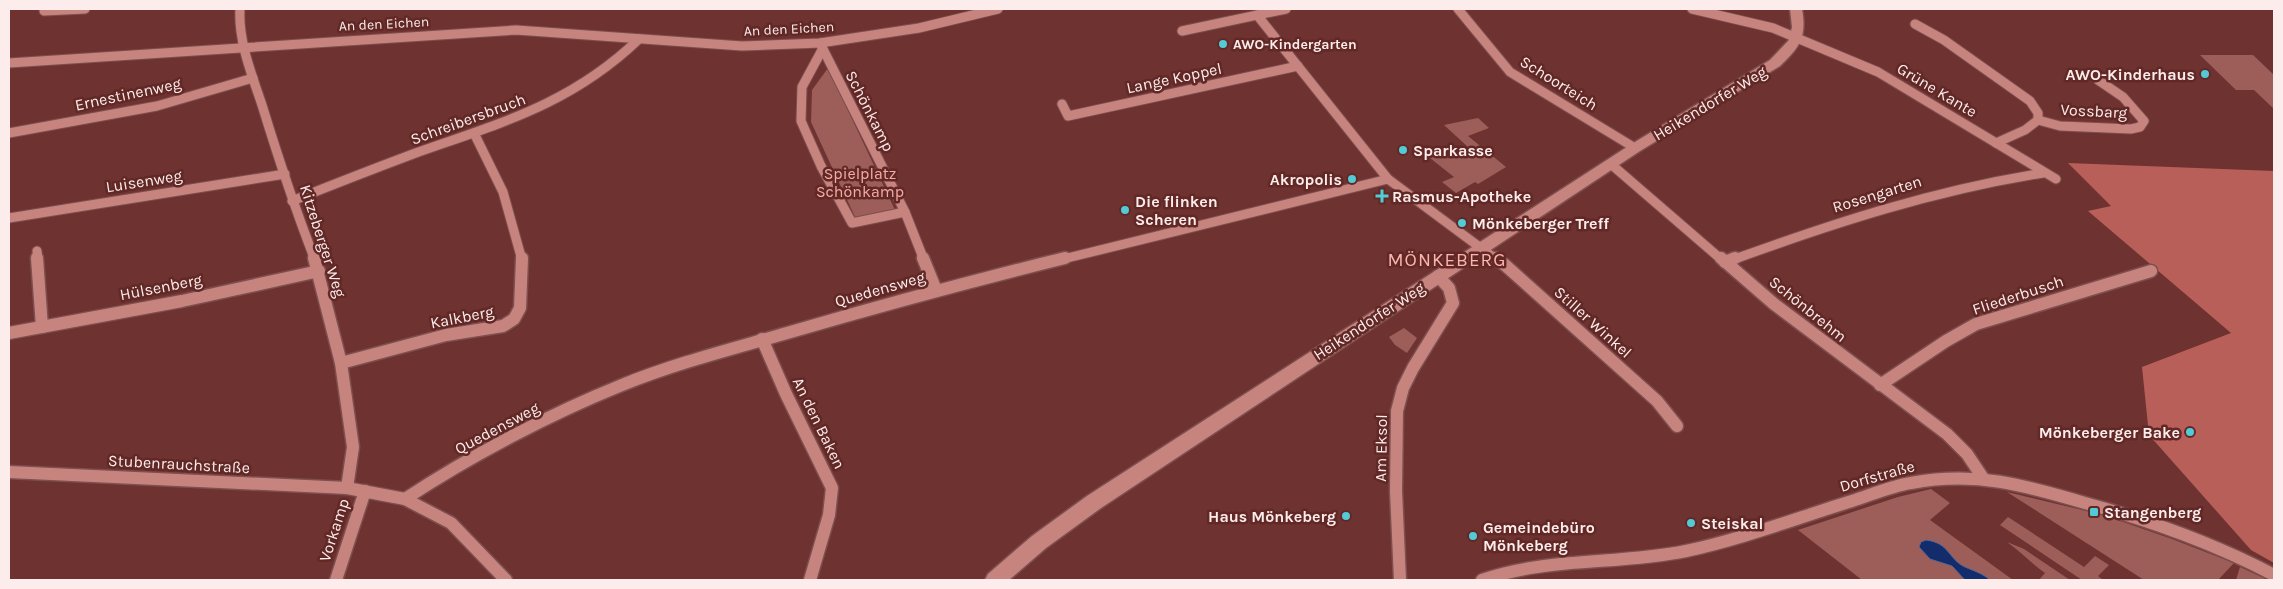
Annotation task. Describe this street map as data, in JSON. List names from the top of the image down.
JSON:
{
  "streets": {
    "street": [
      "An den Eichen",
      "Lange Koppel",
      "Schoorteich",
      "Grüne Kante",
      "Ernestinenweg",
      "Heikendorfer Weg",
      "Schönkamp",
      "Vossbarg",
      "Schreibersbruch",
      "Luisenweg",
      "Rosengarten",
      "Kitzeberger Weg",
      "Hülsenberg",
      "Quedensweg",
      "Fliederbusch",
      "Schönbrehm",
      "Kalkberg",
      "Stiller Winkel",
      "An den Baken",
      "Am Eksol",
      "Stubenrauchstraße",
      "Dorfstraße",
      "Vorkamp"
    ]
  },
  "crossings": [
    ["An den Eichen", "Schönkamp"],
    ["An den Eichen", "Schreibersbruch"],
    ["An den Eichen", "Kitzeberger Weg"],
    ["Lange Koppel", "Stiller Winkel"],
    ["Schoorteich", "Heikendorfer Weg"],
    ["Grüne Kante", "Heikendorfer Weg"],
    ["Grüne Kante", "Vossbarg"],
    ["Grüne Kante", "Rosengarten"],
    ["Ernestinenweg", "Kitzeberger Weg"],
    ["Heikendorfer Weg", "Schönbrehm"],
    ["Heikendorfer Weg", "Stiller Winkel"],
    ["Heikendorfer Weg", "Am Eksol"],
    ["Schönkamp", "Quedensweg"],
    ["Schreibersbruch", "Kitzeberger Weg"],
    ["Schreibersbruch", "Kalkberg"],
    ["Luisenweg", "Kitzeberger Weg"],
    ["Rosengarten", "Schönbrehm"],
    ["Kitzeberger Weg", "Hülsenberg"],
    ["Kitzeberger Weg", "Kalkberg"],
    ["Kitzeberger Weg", "Stubenrauchstraße"],
    ["Quedensweg", "Stiller Winkel"],
    ["Quedensweg", "An den Baken"],
    ["Quedensweg", "Stubenrauchstraße"],
    ["Fliederbusch", "Schönbrehm"],
    ["Schönbrehm", "Dorfstraße"],
    ["Stubenrauchstraße", "Vorkamp"]
  ],
  "districts": ["MÖNKEBERG"],
  "parks": ["Spielplatz Schönkamp"],
  "places": {
    "other": [
      "AWO-Kindergarten",
      "AWO-Kinderhaus",
      "Sparkasse",
      "Akropolis",
      "Die flinken Scheren",
      "Mönkeberger Treff",
      "Mönkeberger Bake",
      "Haus Mönkeberg",
      "Steiskal",
      "Gemeindebüro Mönkeberg"
    ],
    "health": ["Rasmus-Apotheke"],
    "transit": ["Stangenberg"]
  }
}
